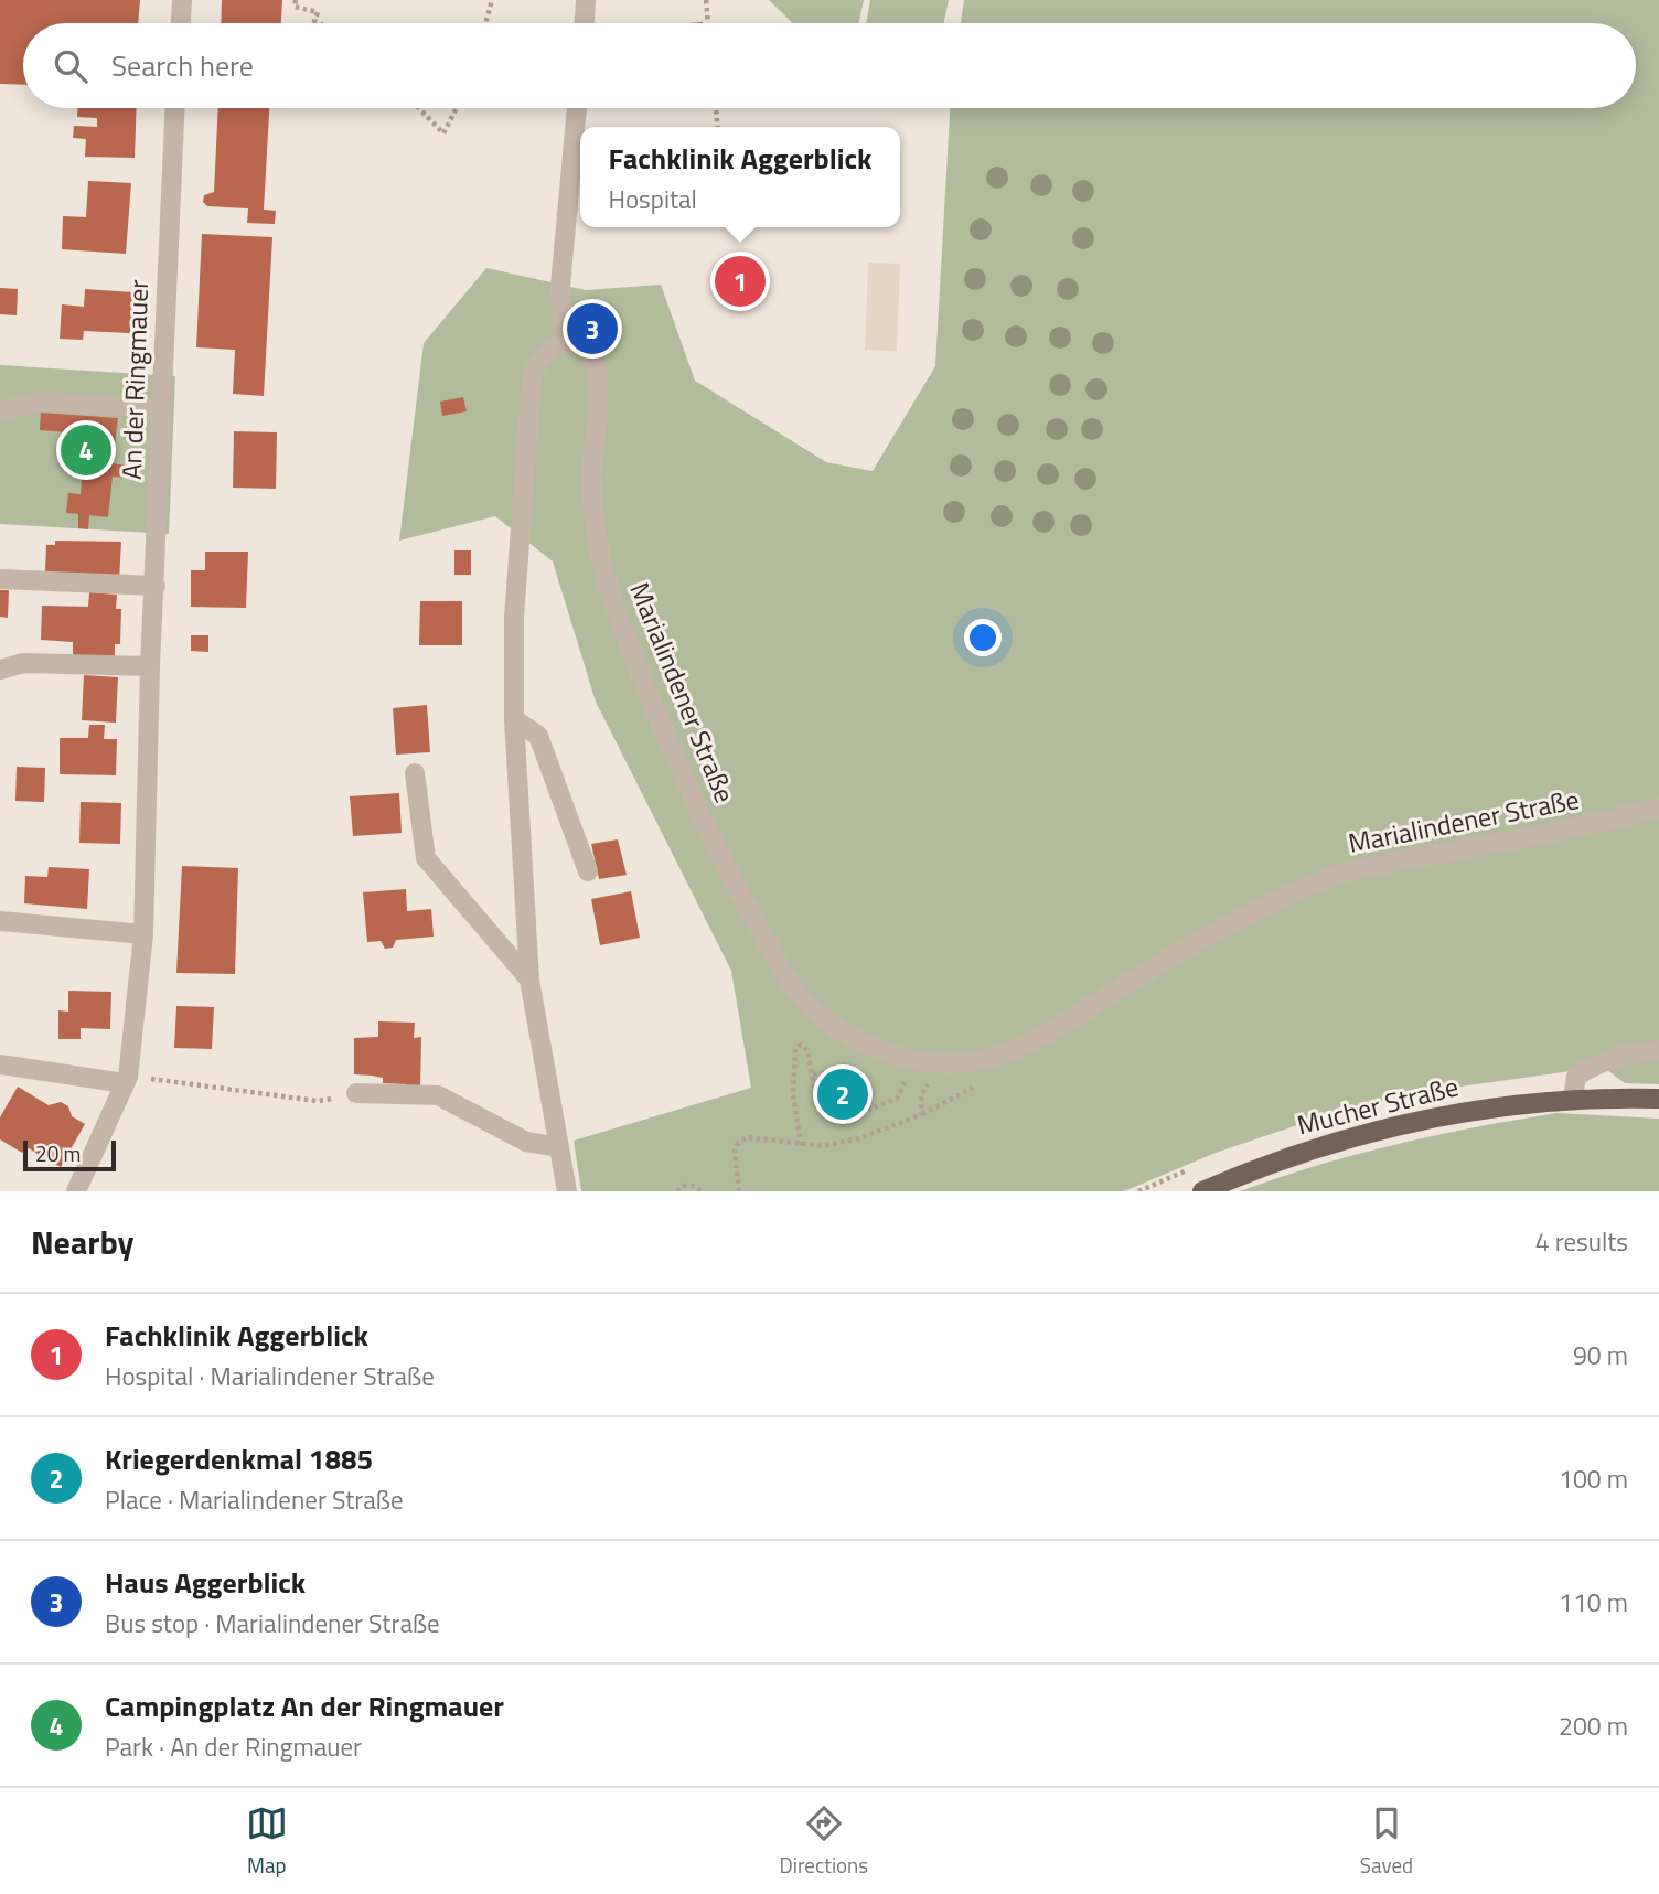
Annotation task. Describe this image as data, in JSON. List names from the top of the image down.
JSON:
{
  "streets": {
    "main road": ["Mucher Straße"],
    "street": ["An der Ringmauer", "Marialindener Straße"]
  },
  "scale_bar": "20 m",
  "page": {
    "search": "Search here",
    "popup": ["Fachklinik Aggerblick", "Hospital"],
    "pins": [
      "1",
      "3",
      "4",
      "2"
    ],
    "scale": "20 m",
    "heading": ["Nearby", "4 results"],
    "list": [
      {
        "mark": "1",
        "name": "Fachklinik Aggerblick",
        "note": "Hospital · Marialindener Straße",
        "value": "90 m"
      },
      {
        "mark": "2",
        "name": "Kriegerdenkmal 1885",
        "note": "Place · Marialindener Straße",
        "value": "100 m"
      },
      {
        "mark": "3",
        "name": "Haus Aggerblick",
        "note": "Bus stop · Marialindener Straße",
        "value": "110 m"
      },
      {
        "mark": "4",
        "name": "Campingplatz An der Ringmauer",
        "note": "Park · An der Ringmauer",
        "value": "200 m"
      }
    ],
    "nav": ["Map", "Directions", "Saved"]
  }
}
